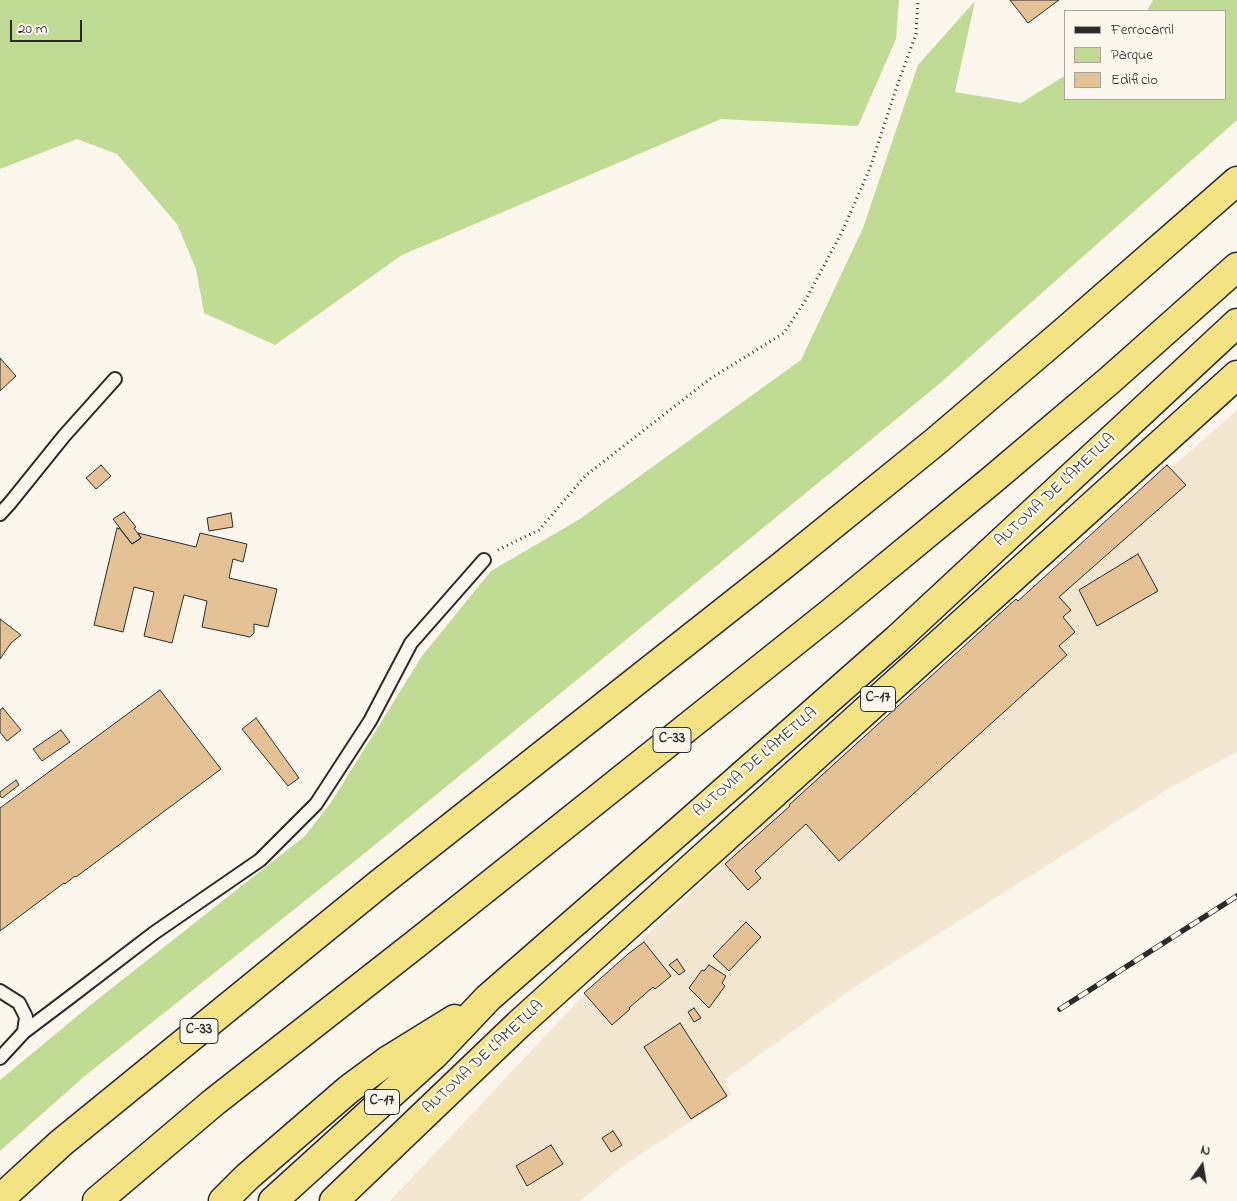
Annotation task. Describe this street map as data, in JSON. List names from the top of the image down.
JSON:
{
  "streets": {
    "highway": ["AUTOVIA DE L'AMETLLA", "C-17", "C-33"]
  },
  "legend": ["Ferrocarril", "Parque", "Edificio"],
  "scale_bar": "20 m",
  "north": "top"
}
